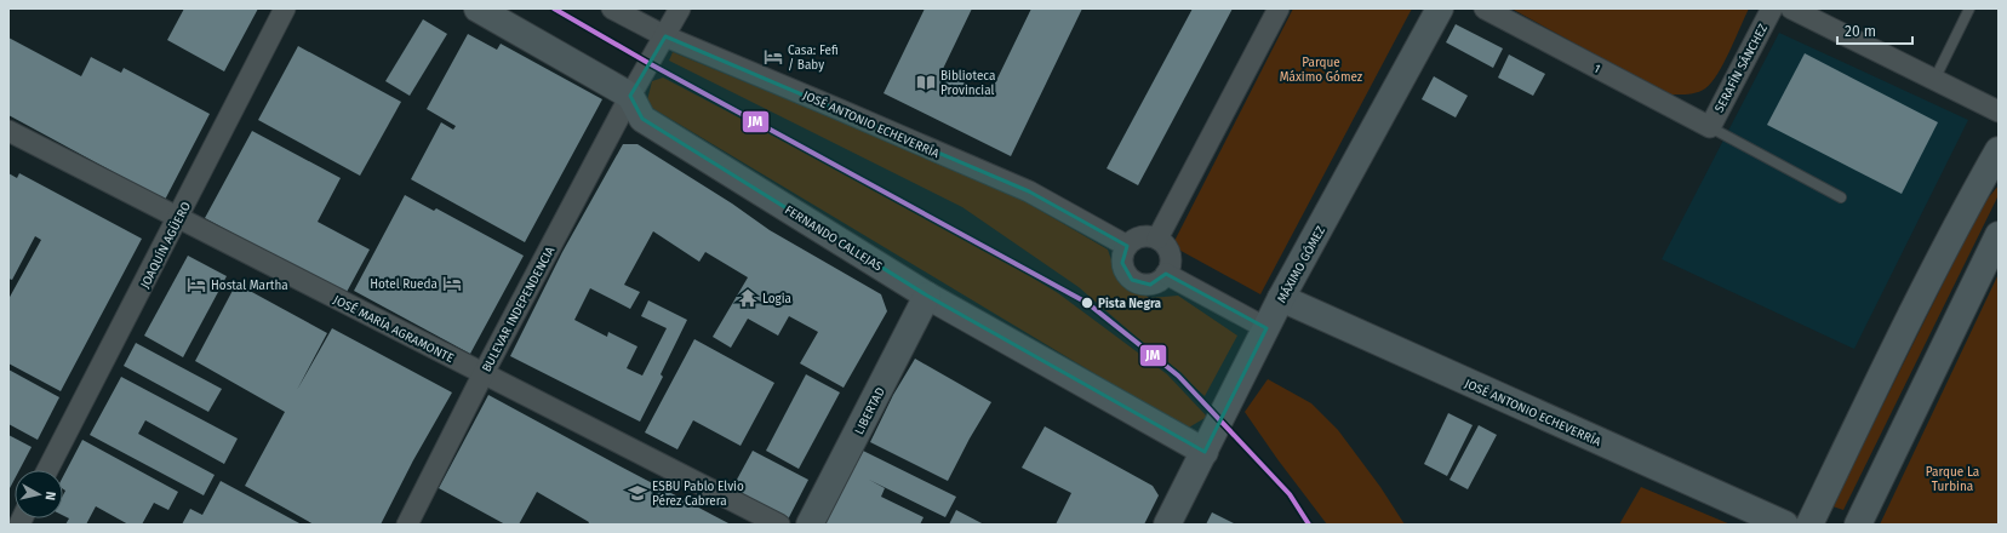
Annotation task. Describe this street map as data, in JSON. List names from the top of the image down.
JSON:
{
  "streets": {
    "street": [
      "1",
      "SERAFÍN SÁNCHEZ",
      "JOSÉ ANTONIO ECHEVERRÍA",
      "FERNANDO CALLEJAS",
      "JOAQUÍN AGÜERO",
      "MÁXIMO GÓMEZ",
      "BULEVAR INDEPENDENCIA",
      "JOSÉ MARÍA AGRAMONTE",
      "LIBERTAD"
    ]
  },
  "crossings": [
    ["1", "SERAFÍN SÁNCHEZ"],
    ["JOSÉ ANTONIO ECHEVERRÍA", "MÁXIMO GÓMEZ"],
    ["JOSÉ ANTONIO ECHEVERRÍA", "BULEVAR INDEPENDENCIA"],
    ["FERNANDO CALLEJAS", "MÁXIMO GÓMEZ"],
    ["FERNANDO CALLEJAS", "BULEVAR INDEPENDENCIA"],
    ["FERNANDO CALLEJAS", "LIBERTAD"],
    ["JOAQUÍN AGÜERO", "JOSÉ MARÍA AGRAMONTE"],
    ["BULEVAR INDEPENDENCIA", "JOSÉ MARÍA AGRAMONTE"]
  ],
  "parks": ["Parque Máximo Gómez", "Parque La Turbina"],
  "places": {
    "hotel": ["Casa: Fefi / Baby", "Hotel Rueda", "Hostal Martha"],
    "library": ["Biblioteca Provincial"],
    "temple": ["Logia"],
    "other": ["Pista Negra"],
    "school or university": ["ESBU Pablo Elvio Pérez Cabrera"]
  },
  "lines": ["transit line JM"],
  "scale_bar": "20 m",
  "north": "right"
}
